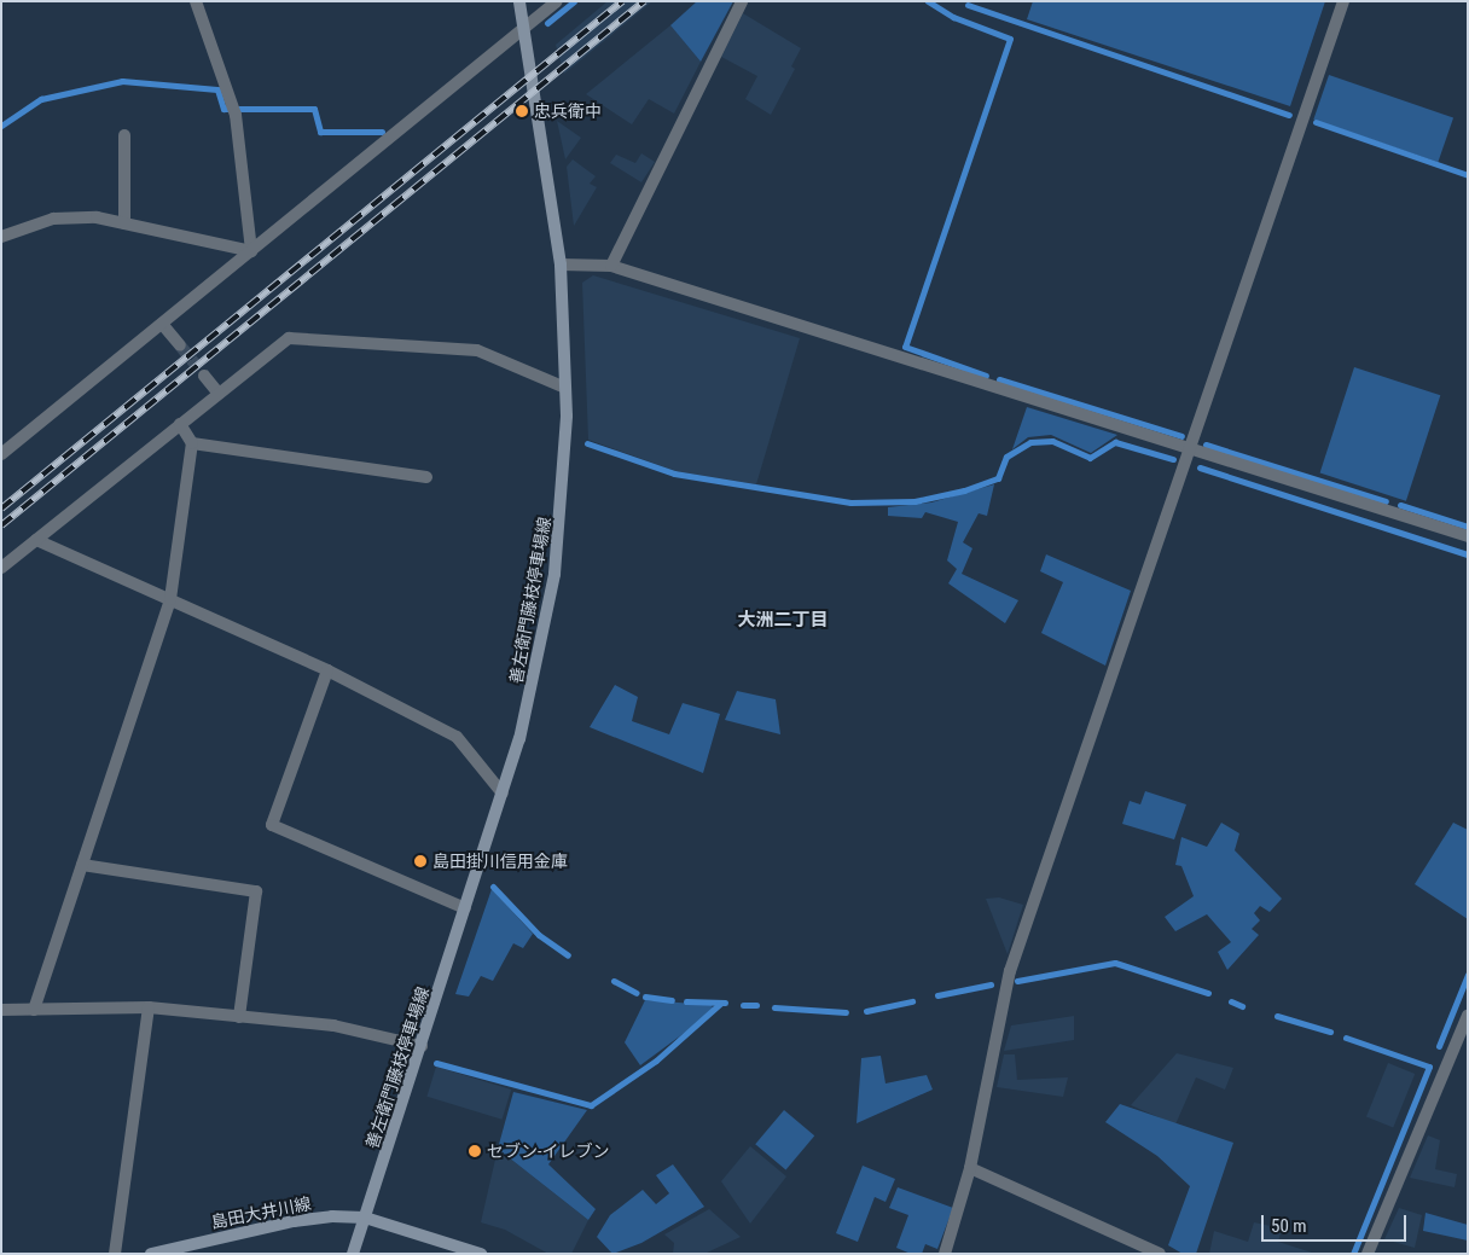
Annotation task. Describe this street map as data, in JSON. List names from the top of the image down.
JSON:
{
  "streets": {
    "main road": ["善左衛門藤枝停車場線", "島田大井川線"]
  },
  "crossings": [
    ["善左衛門藤枝停車場線", "島田大井川線"]
  ],
  "districts": ["大洲二丁目"],
  "places": ["忠兵衛中", "島田掛川信用金庫", "セブン-イレブン"],
  "scale_bar": "50 m"
}
